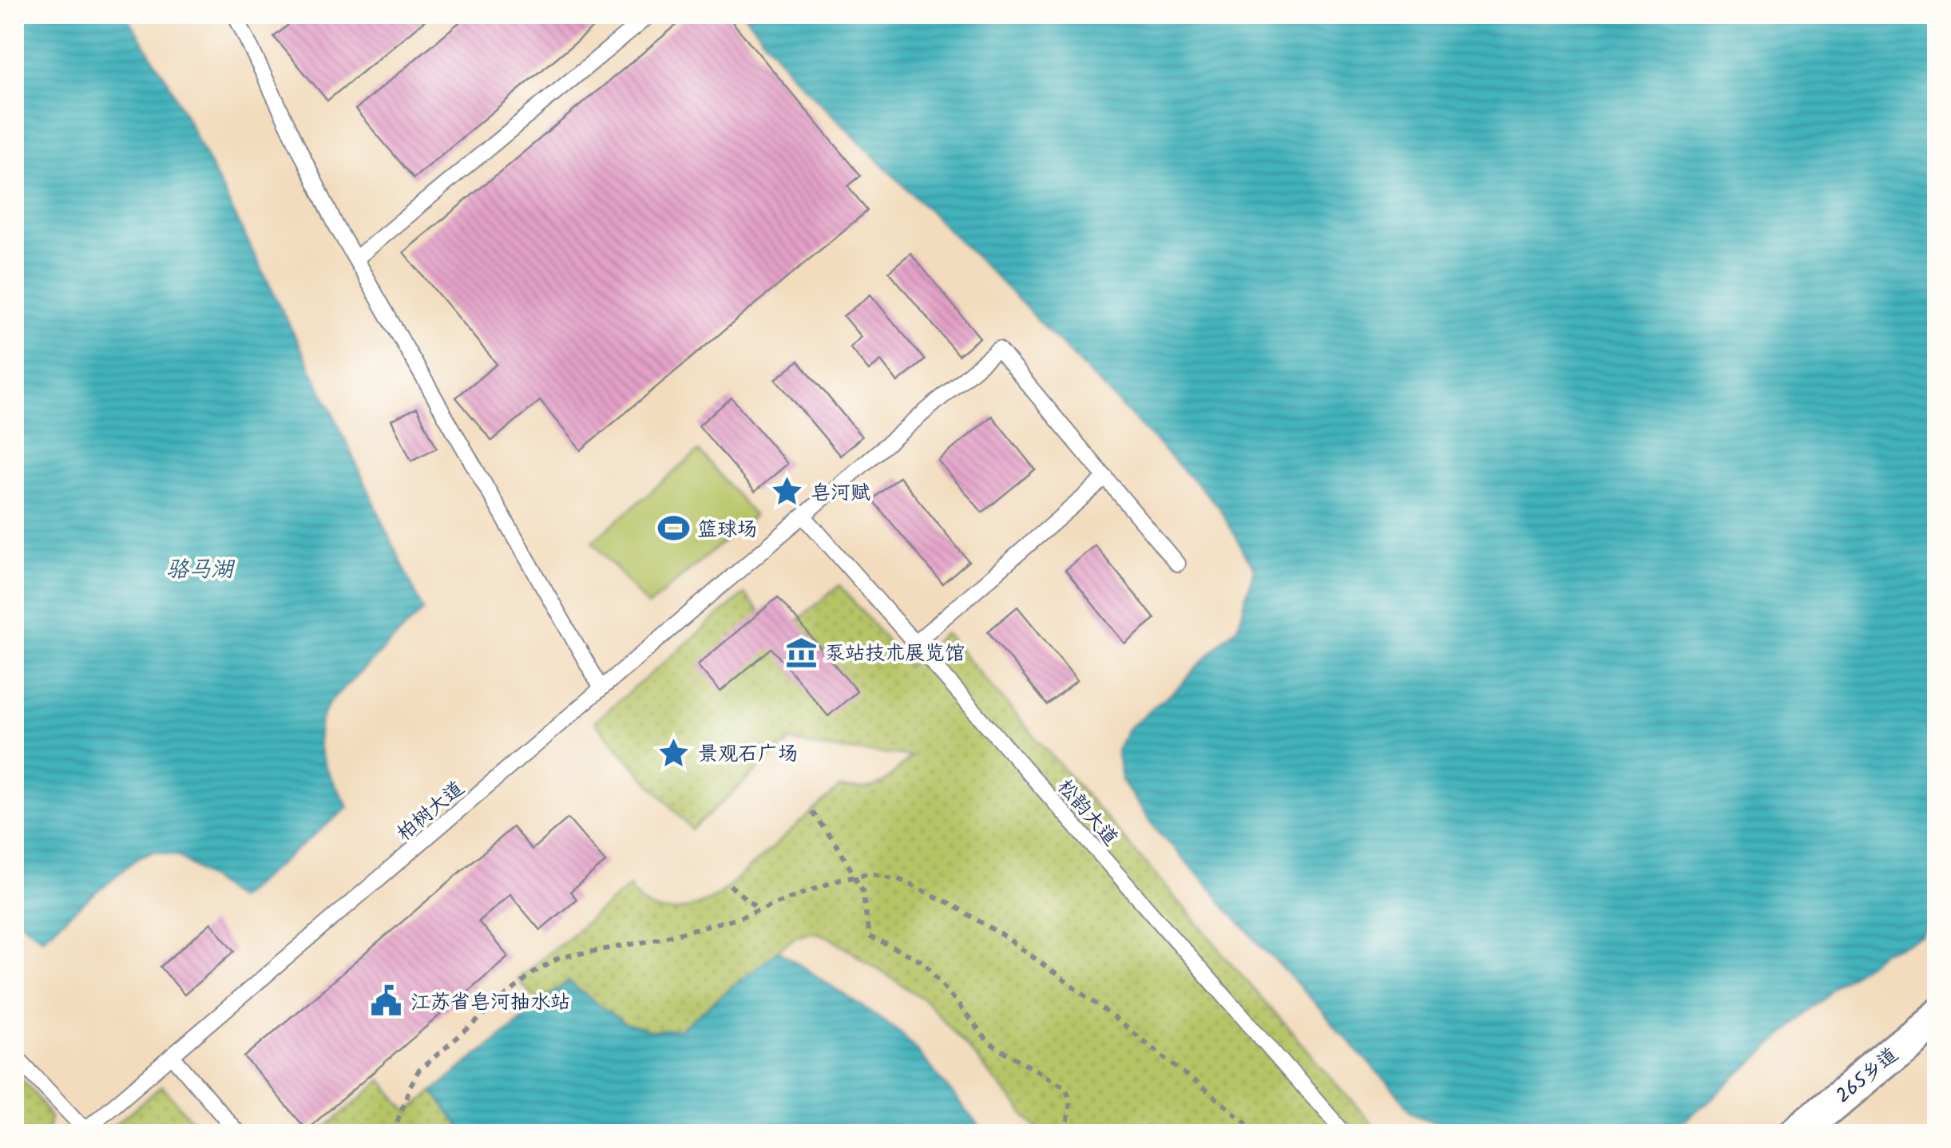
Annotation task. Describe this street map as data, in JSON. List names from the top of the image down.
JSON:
{
  "streets": {
    "street": ["265乡道"],
    "lane": ["柏树大道", "松韵大道"]
  },
  "crossings": [
    ["柏树大道", "松韵大道"]
  ],
  "water": ["骆马湖"],
  "places": {
    "place": ["皂河赋", "景观石广场"],
    "sports": ["篮球场"],
    "museum": ["泵站技术展览馆"],
    "public building": ["江苏省皂河抽水站"]
  }
}
